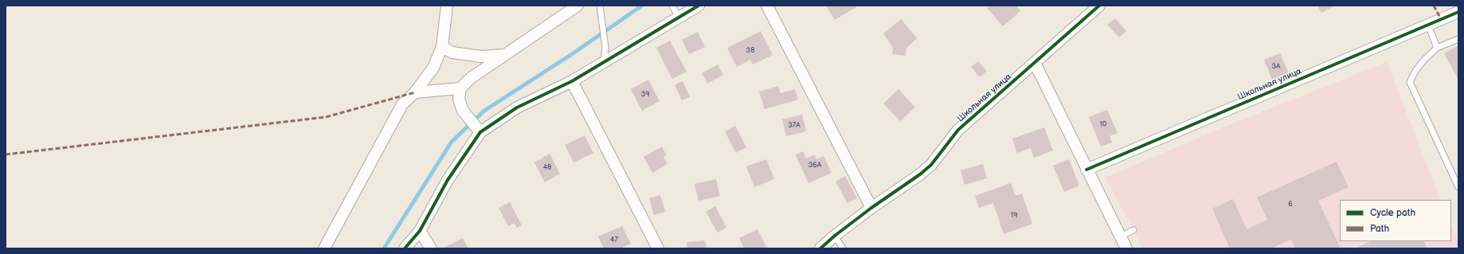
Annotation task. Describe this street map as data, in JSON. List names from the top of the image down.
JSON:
{
  "streets": {
    "street": ["Школьная улица"]
  },
  "house_numbers": [
    "38",
    "3А",
    "39",
    "10",
    "37А",
    "36А",
    "48",
    "6",
    "19",
    "47"
  ],
  "legend": ["Cycle path", "Path"]
}
